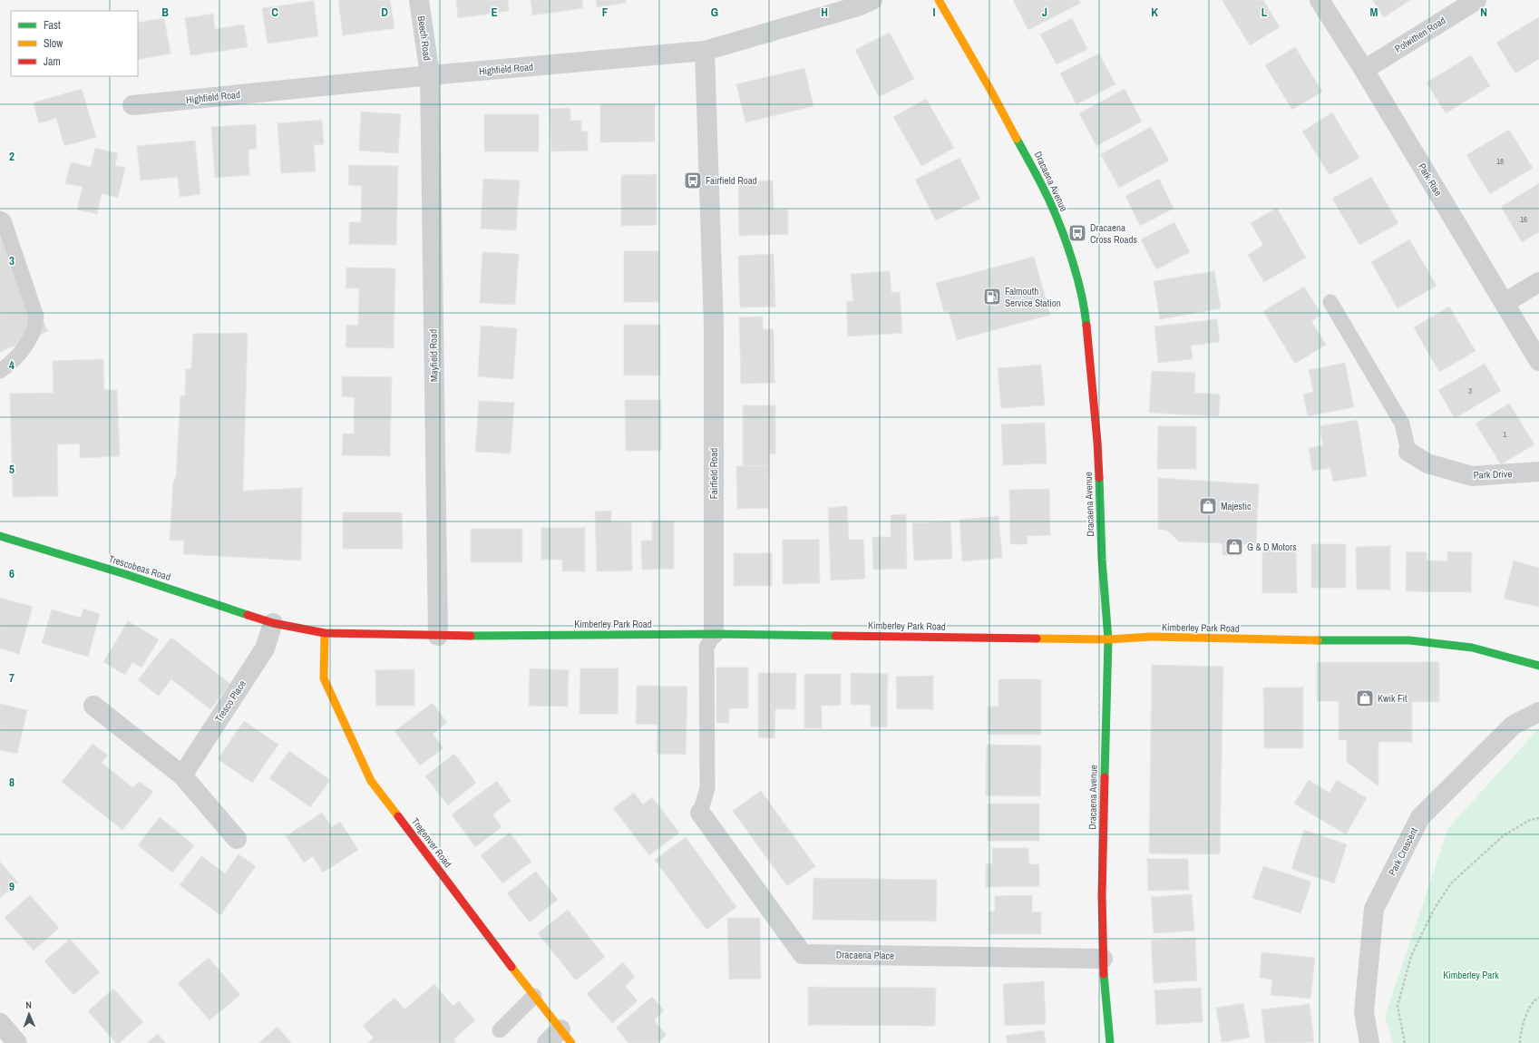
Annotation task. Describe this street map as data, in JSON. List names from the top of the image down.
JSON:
{
  "streets": {
    "street": [
      "Polwithen Road",
      "Beech Road",
      "Highfield Road",
      "Park Rise",
      "Dracaena Avenue",
      "Mayfield Road",
      "Fairfield Road",
      "Park Drive",
      "Trescobeas Road",
      "Kimberley Park Road",
      "Tresco Place",
      "Tregenver Road",
      "Park Crescent",
      "Dracaena Place"
    ]
  },
  "crossings": [
    ["Polwithen Road", "Park Rise"],
    ["Beech Road", "Highfield Road"],
    ["Beech Road", "Mayfield Road"],
    ["Highfield Road", "Mayfield Road"],
    ["Highfield Road", "Fairfield Road"],
    ["Dracaena Avenue", "Kimberley Park Road"],
    ["Dracaena Avenue", "Dracaena Place"],
    ["Mayfield Road", "Kimberley Park Road"],
    ["Fairfield Road", "Kimberley Park Road"],
    ["Trescobeas Road", "Kimberley Park Road"],
    ["Trescobeas Road", "Tresco Place"],
    ["Kimberley Park Road", "Tresco Place"],
    ["Kimberley Park Road", "Tregenver Road"]
  ],
  "parks": ["Kimberley Park"],
  "places": {
    "bus stop": ["Fairfield Road", "Dracaena Cross Roads"],
    "fuel station": ["Falmouth Service Station"],
    "shop": ["Majestic", "G & D Motors", "Kwik Fit"]
  },
  "house_numbers": [
    "18",
    "16",
    "3",
    "1"
  ],
  "legend": ["Fast", "Slow", "Jam"],
  "north": "top",
  "grid": {
    "columns": [
      "B",
      "C",
      "D",
      "E",
      "F",
      "G",
      "H",
      "I",
      "J",
      "K",
      "L",
      "M",
      "N"
    ],
    "rows": [
      "2",
      "3",
      "4",
      "5",
      "6",
      "7",
      "8",
      "9"
    ]
  }
}
